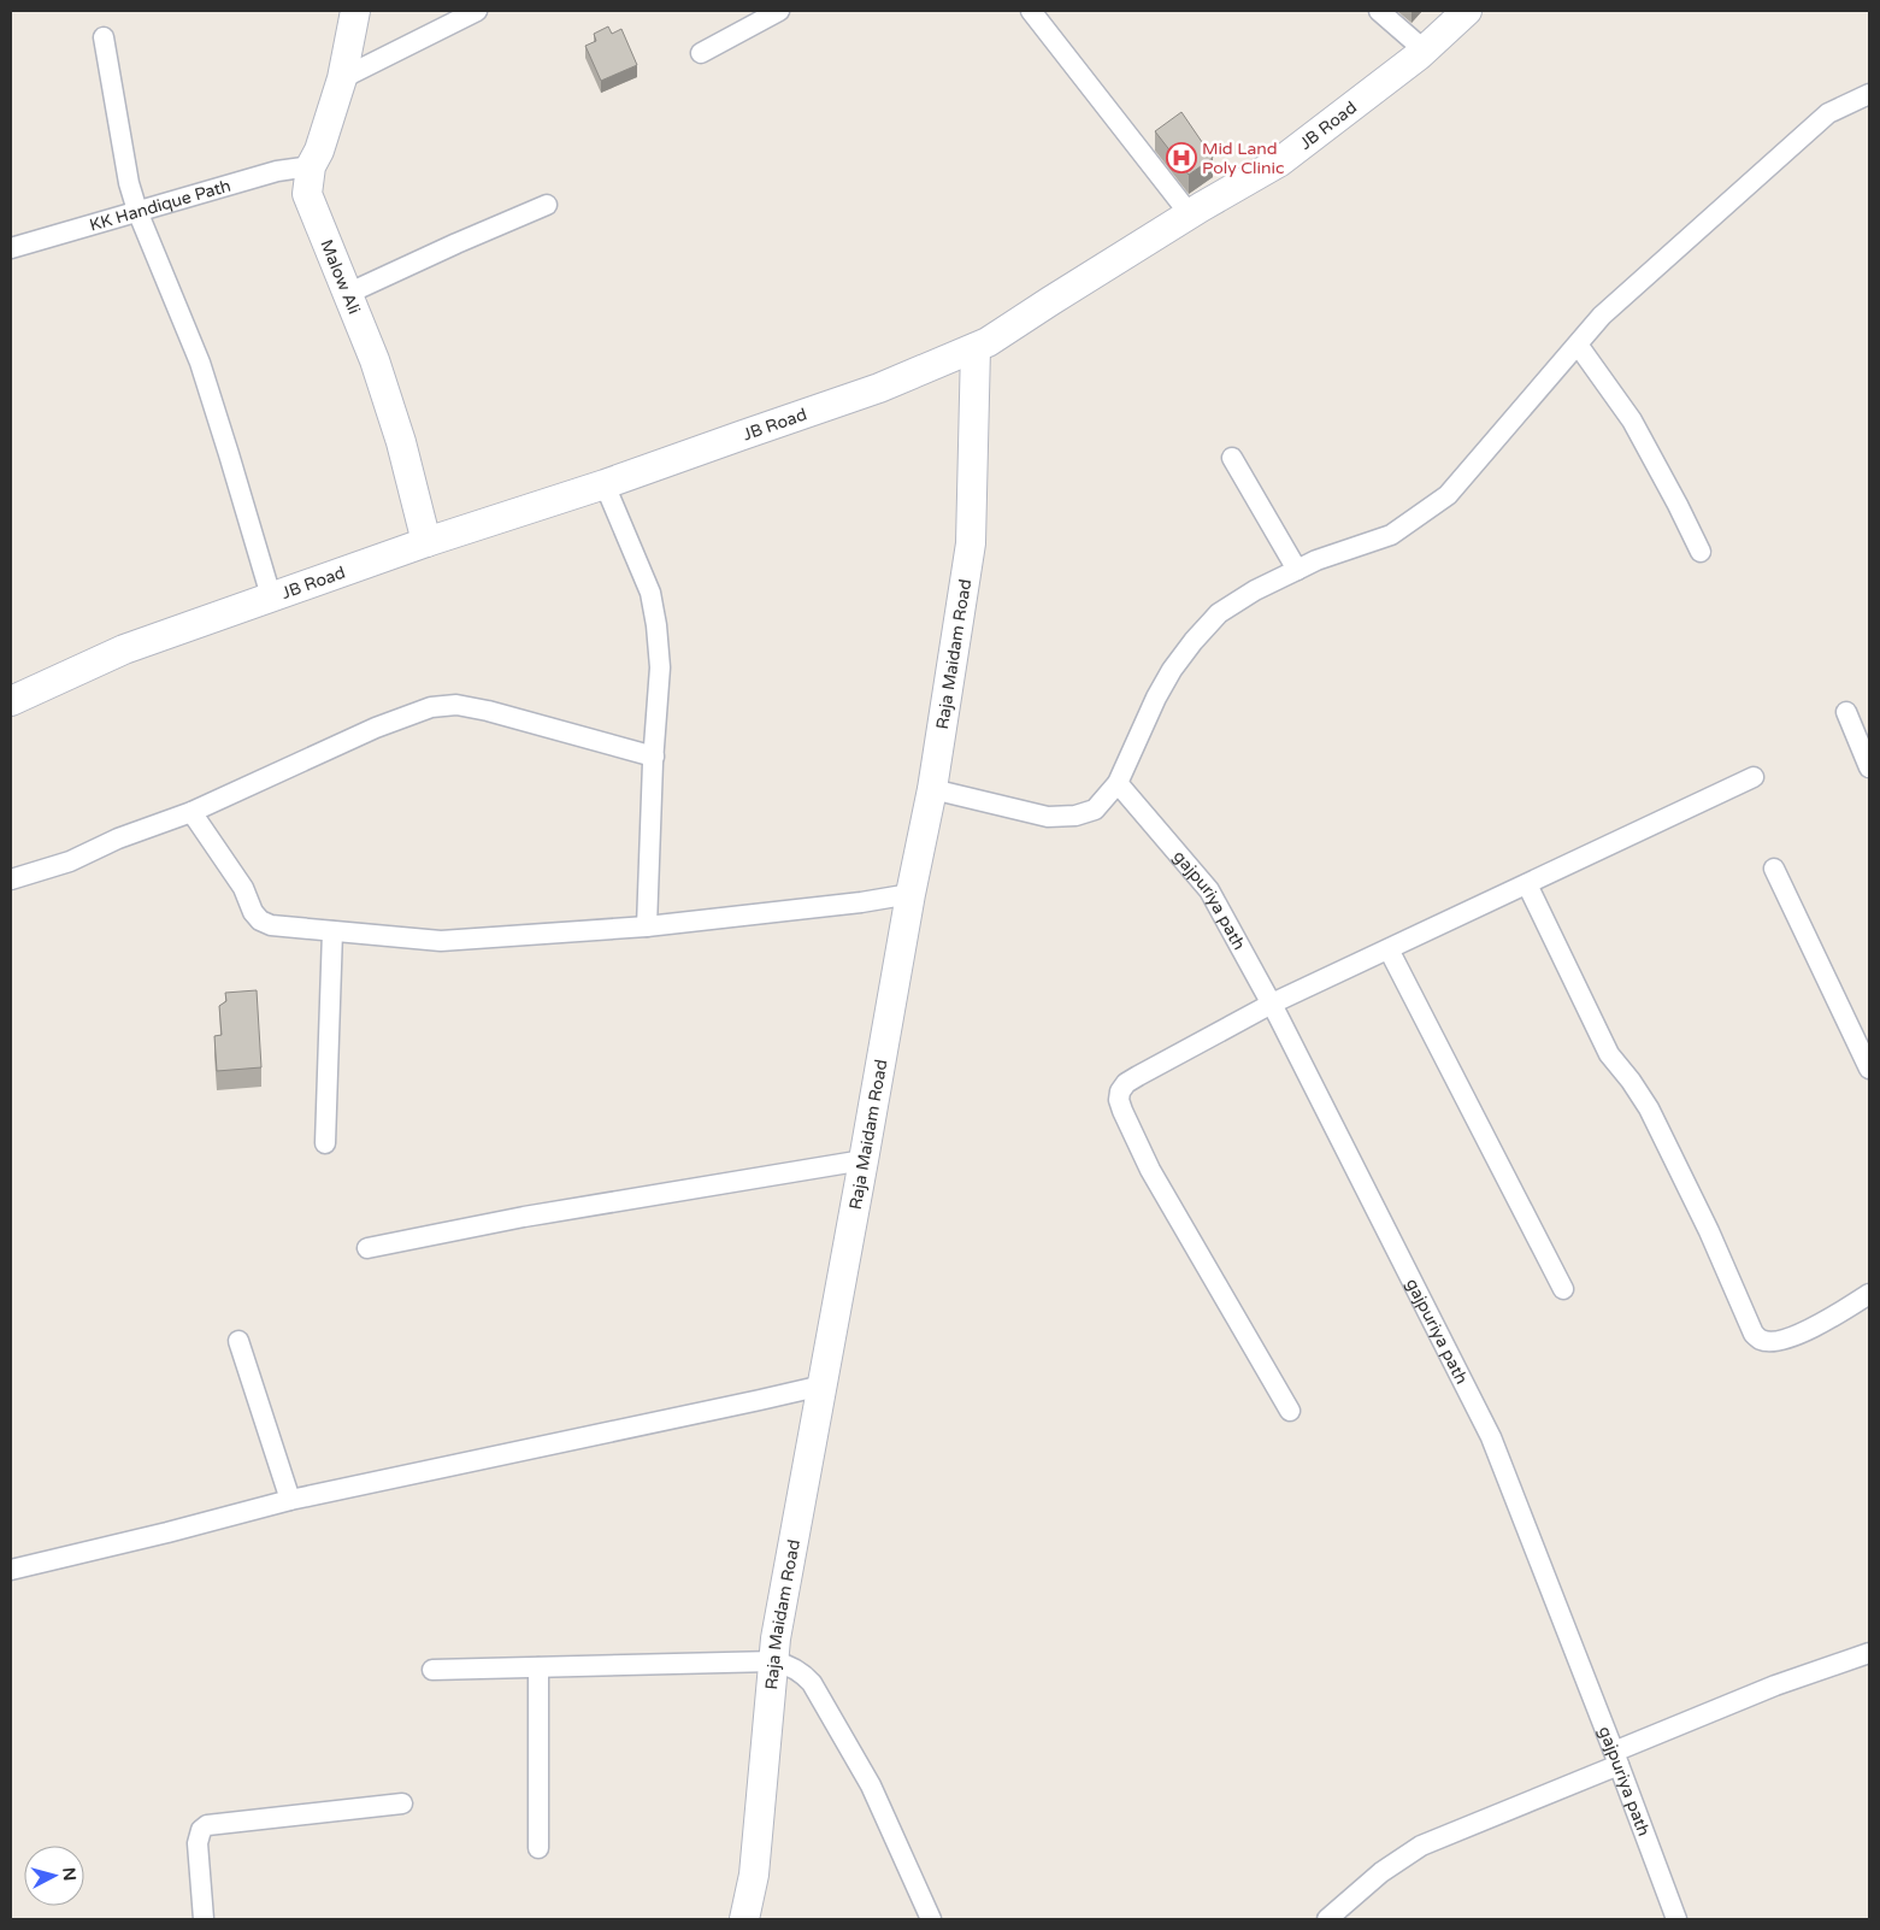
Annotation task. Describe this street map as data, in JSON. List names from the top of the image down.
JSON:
{
  "streets": {
    "street": [
      "JB Road",
      "KK Handique Path",
      "Malow Ali",
      "Raja Maidam Road",
      "gajpuriya path"
    ]
  },
  "crossings": [
    ["JB Road", "Malow Ali"],
    ["JB Road", "Raja Maidam Road"],
    ["KK Handique Path", "Malow Ali"]
  ],
  "places": {
    "hospital": ["Mid Land Poly Clinic"]
  },
  "north": "right"
}
